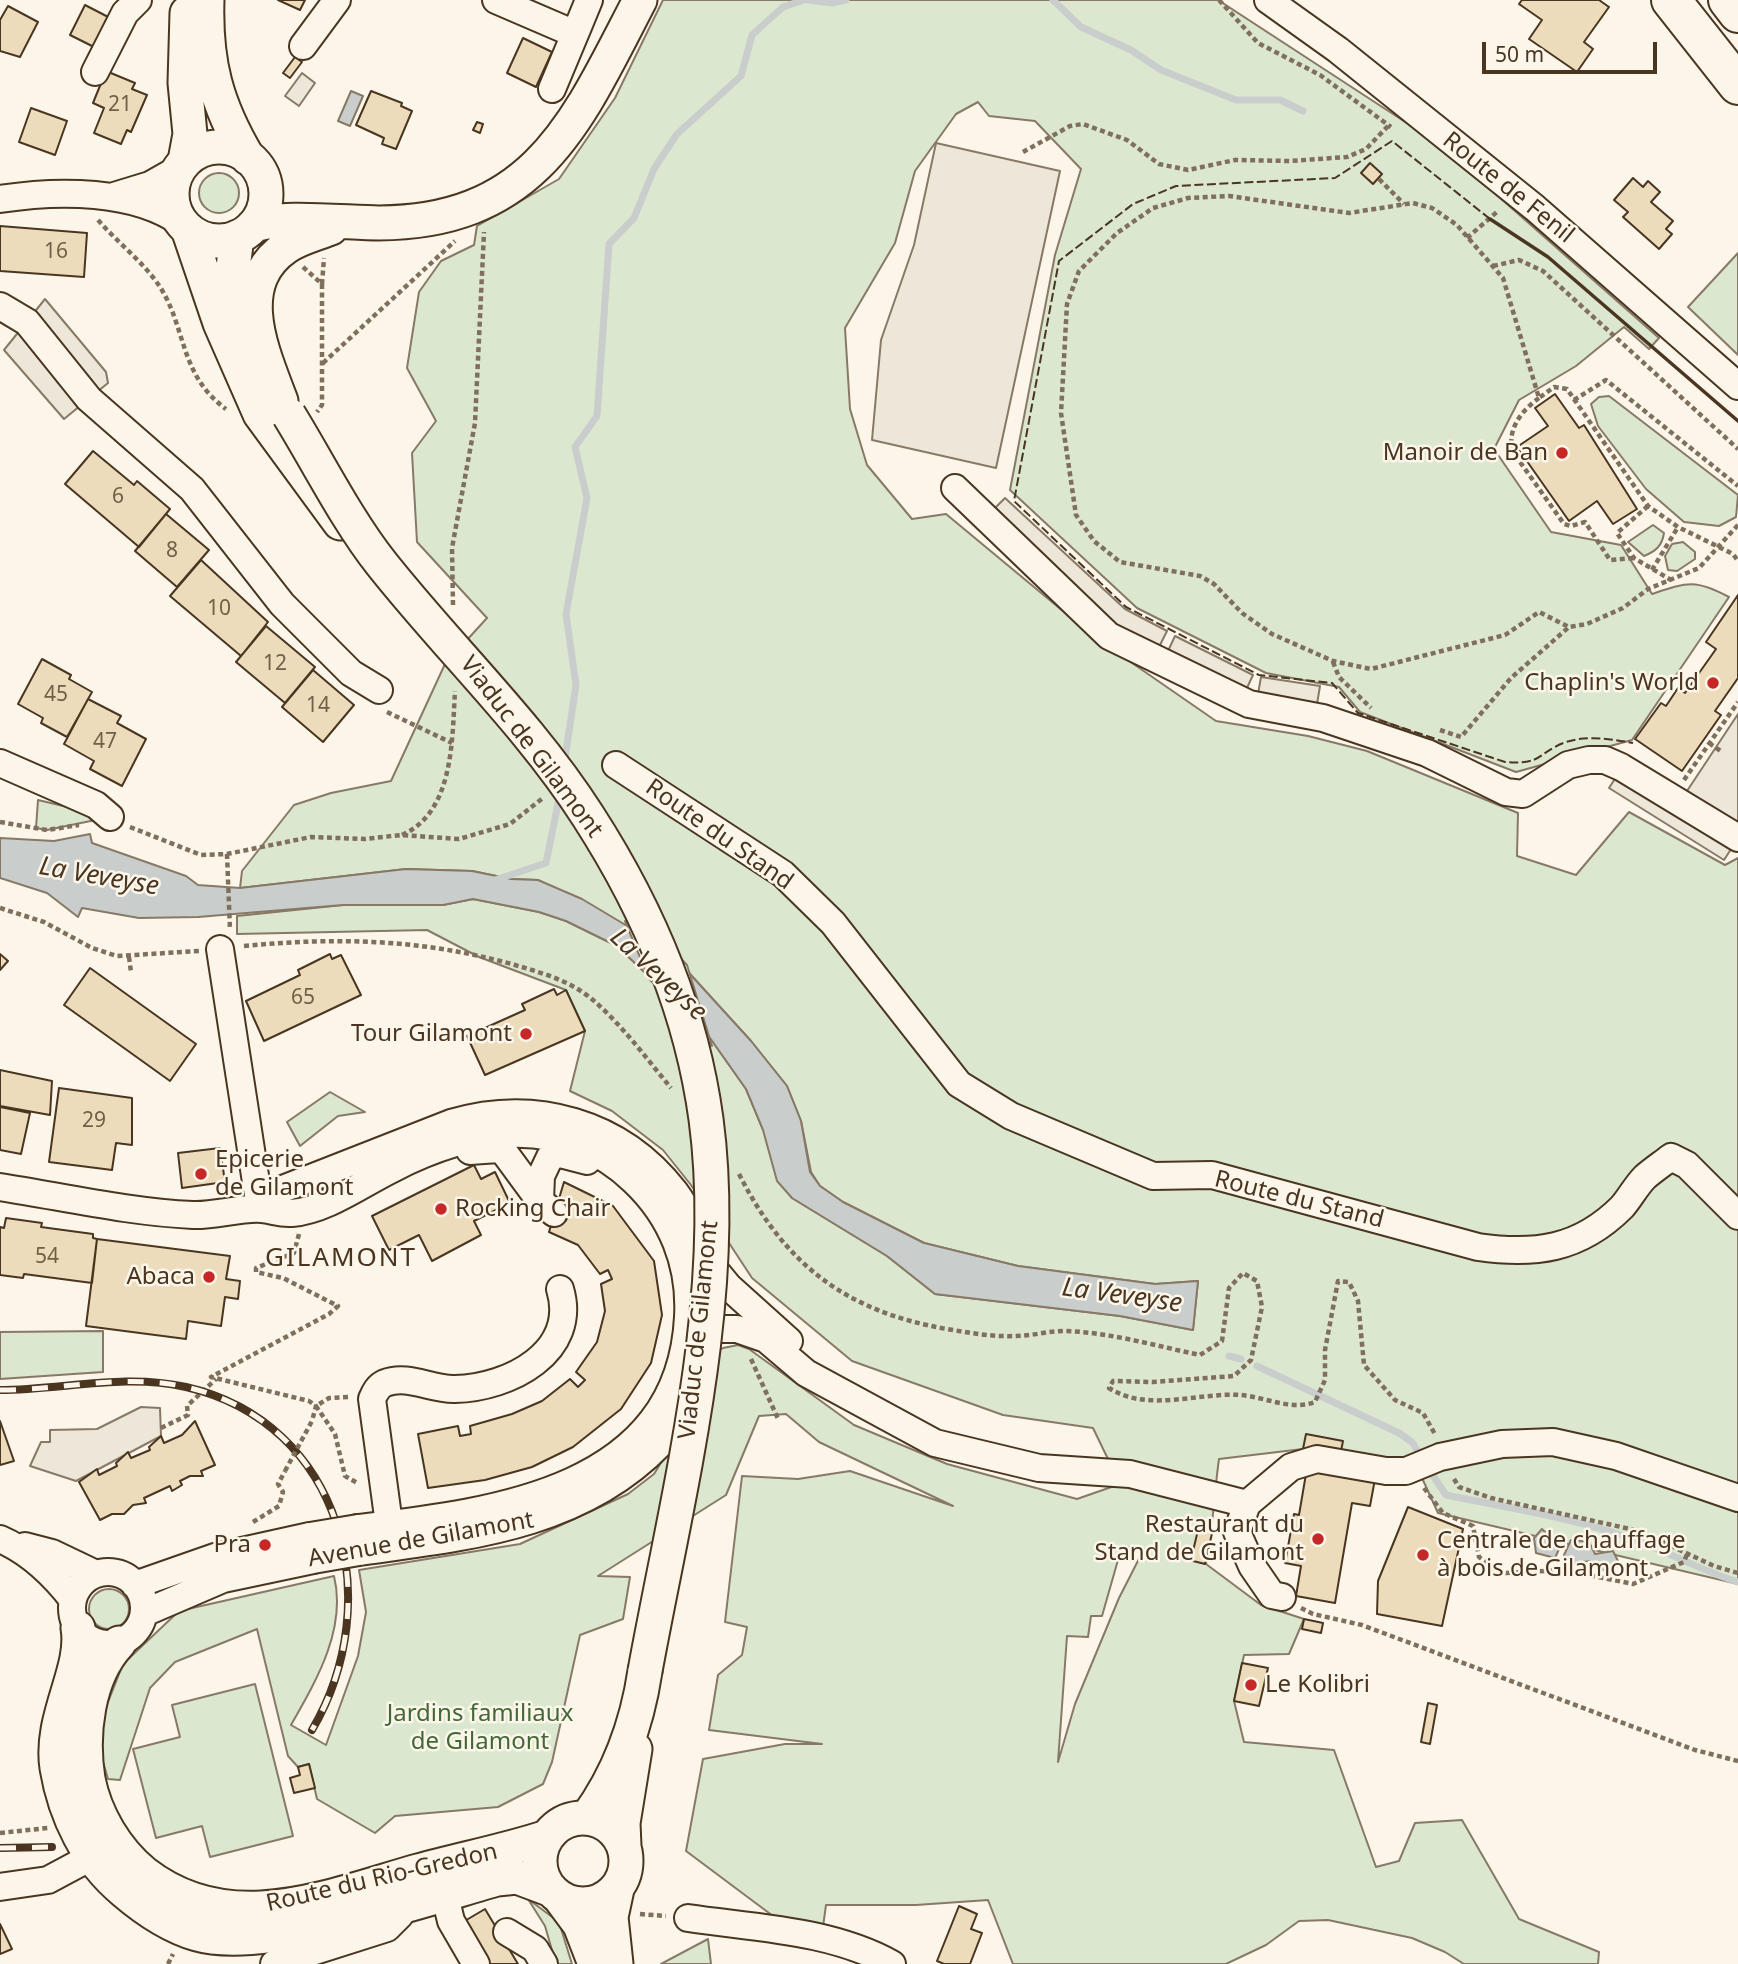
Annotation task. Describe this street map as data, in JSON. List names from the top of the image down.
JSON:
{
  "streets": {
    "main road": ["Viaduc de Gilamont", "Route du Rio-Gredon"],
    "street": ["Route de Fenil", "Route du Stand", "Avenue de Gilamont"]
  },
  "crossings": [
    ["Viaduc de Gilamont", "Route du Rio-Gredon"],
    ["Avenue de Gilamont", "Route du Rio-Gredon"]
  ],
  "districts": ["GILAMONT"],
  "water": ["La Veveyse"],
  "parks": ["Jardins familiaux de Gilamont"],
  "places": [
    "Manoir de Ban",
    "Chaplin's World",
    "Tour Gilamont",
    "Epicerie de Gilamont",
    "Rocking Chair",
    "Abaca",
    "Restaurant du Stand de Gilamont",
    "Pra",
    "Centrale de chauffage à bois de Gilamont",
    "Le Kolibri"
  ],
  "house_numbers": [
    "21",
    "16",
    "6",
    "8",
    "10",
    "12",
    "45",
    "14",
    "47",
    "65",
    "29",
    "54"
  ],
  "scale_bar": "50 m"
}
